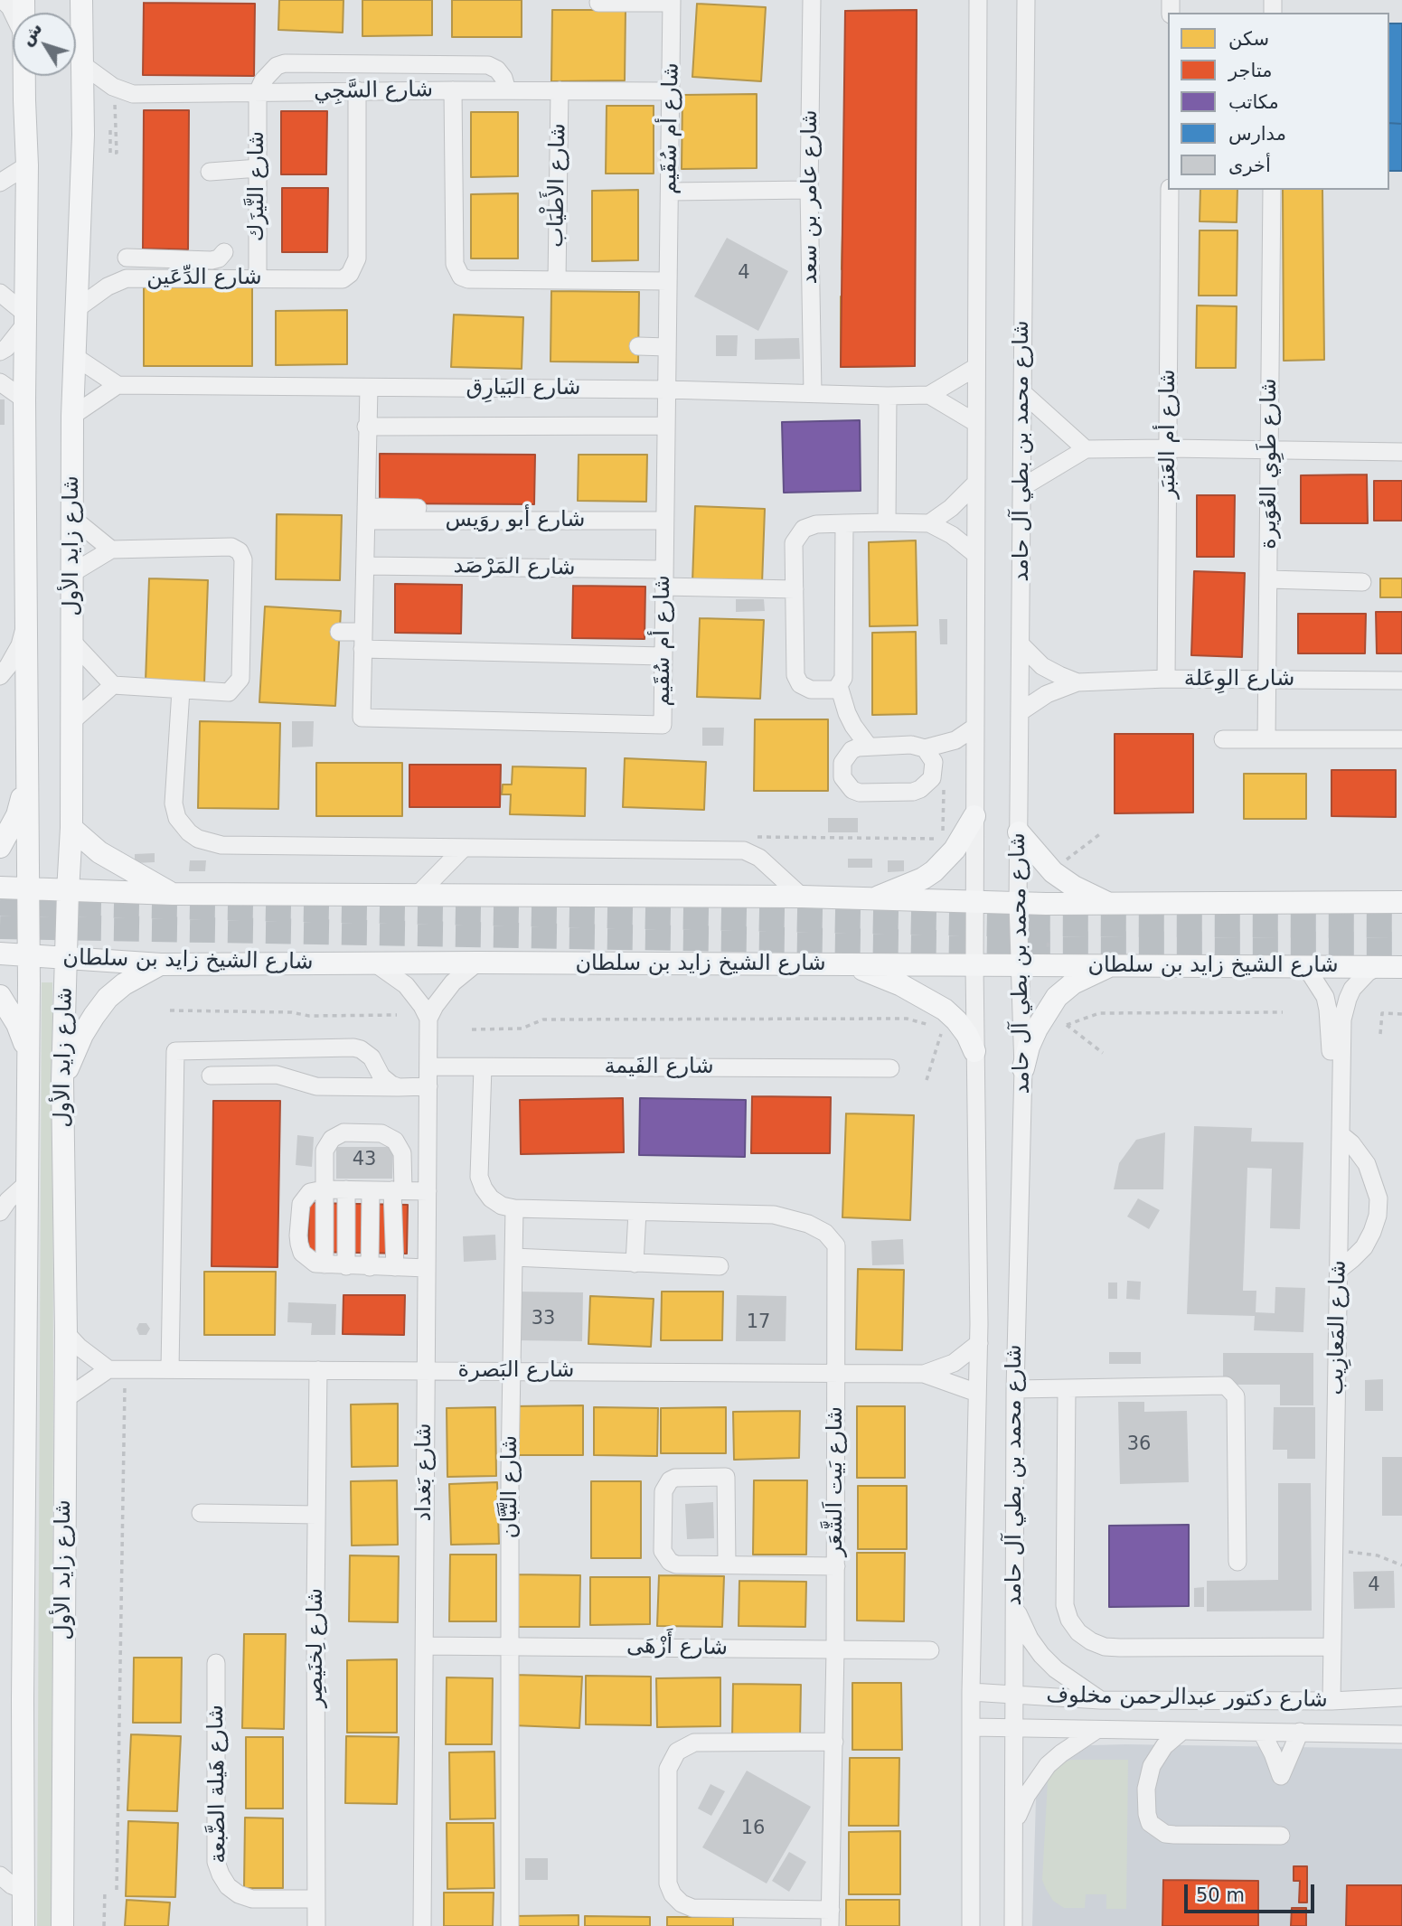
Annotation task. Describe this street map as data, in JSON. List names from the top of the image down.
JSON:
{
  "streets": {
    "main road": ["شارع زايد الأول", "شارع الشيخ زايد بن سلطان"],
    "street": [
      "شارع السَّجِي",
      "شارع أم سُقَيم",
      "شارع الأَطْيَاب",
      "شارع النَّيزَك",
      "شارع عامر بن سعد",
      "شارع الدِّعَين",
      "شارع البَيارِق",
      "شارع أم العَنبَر",
      "شارع محمد بن بطي آل حامد",
      "شارع طَوِي العُوَيرة",
      "شارع أبو روَيس",
      "شارع المَرْصَد",
      "شارع الوِعَلة",
      "شارع الفَيمة",
      "شارع المَعازِيب",
      "شارع البَصرة",
      "شارع بَغداد",
      "شارع بَيت اَلشَّعَر",
      "شارع التَّبَّان",
      "شارع لِخنَيصِر",
      "شارع أَزْهَى",
      "شارع دكتور عبدالرحمن مخلوف",
      "شارع هَيلة الضَّبعة"
    ]
  },
  "crossings": [
    ["شارع السَّجِي", "شارع أم سُقَيم"],
    ["شارع السَّجِي", "شارع الأَطْيَاب"],
    ["شارع السَّجِي", "شارع النَّيزَك"],
    ["شارع السَّجِي", "شارع الدِّعَين"],
    ["شارع السَّجِي", "شارع زايد الأول"],
    ["شارع أم سُقَيم", "شارع البَيارِق"],
    ["شارع أم سُقَيم", "شارع أبو روَيس"],
    ["شارع أم سُقَيم", "شارع المَرْصَد"],
    ["شارع النَّيزَك", "شارع الدِّعَين"],
    ["شارع عامر بن سعد", "شارع البَيارِق"],
    ["شارع الدِّعَين", "شارع زايد الأول"],
    ["شارع البَيارِق", "شارع محمد بن بطي آل حامد"],
    ["شارع أم العَنبَر", "شارع الوِعَلة"],
    ["شارع محمد بن بطي آل حامد", "شارع الوِعَلة"],
    ["شارع محمد بن بطي آل حامد", "شارع الشيخ زايد بن سلطان"],
    ["شارع محمد بن بطي آل حامد", "شارع البَصرة"],
    ["شارع محمد بن بطي آل حامد", "شارع دكتور عبدالرحمن مخلوف"],
    ["شارع طَوِي العُوَيرة", "شارع الوِعَلة"],
    ["شارع زايد الأول", "شارع الشيخ زايد بن سلطان"],
    ["شارع الشيخ زايد بن سلطان", "شارع المَعازِيب"],
    ["شارع الفَيمة", "شارع بَغداد"],
    ["شارع المَعازِيب", "شارع دكتور عبدالرحمن مخلوف"],
    ["شارع البَصرة", "شارع بَغداد"],
    ["شارع البَصرة", "شارع بَيت اَلشَّعَر"],
    ["شارع البَصرة", "شارع التَّبَّان"],
    ["شارع البَصرة", "شارع لِخنَيصِر"],
    ["شارع بَغداد", "شارع أَزْهَى"],
    ["شارع بَيت اَلشَّعَر", "شارع التَّبَّان"],
    ["شارع بَيت اَلشَّعَر", "شارع أَزْهَى"],
    ["شارع التَّبَّان", "شارع أَزْهَى"],
    ["شارع لِخنَيصِر", "شارع هَيلة الضَّبعة"]
  ],
  "house_numbers": [
    "4",
    "43",
    "33",
    "17",
    "36",
    "4",
    "16"
  ],
  "legend": [
    "سكن",
    "متاجر",
    "مكاتب",
    "مدارس",
    "أخرى"
  ],
  "scale_bar": "50 m",
  "north": "top left"
}
